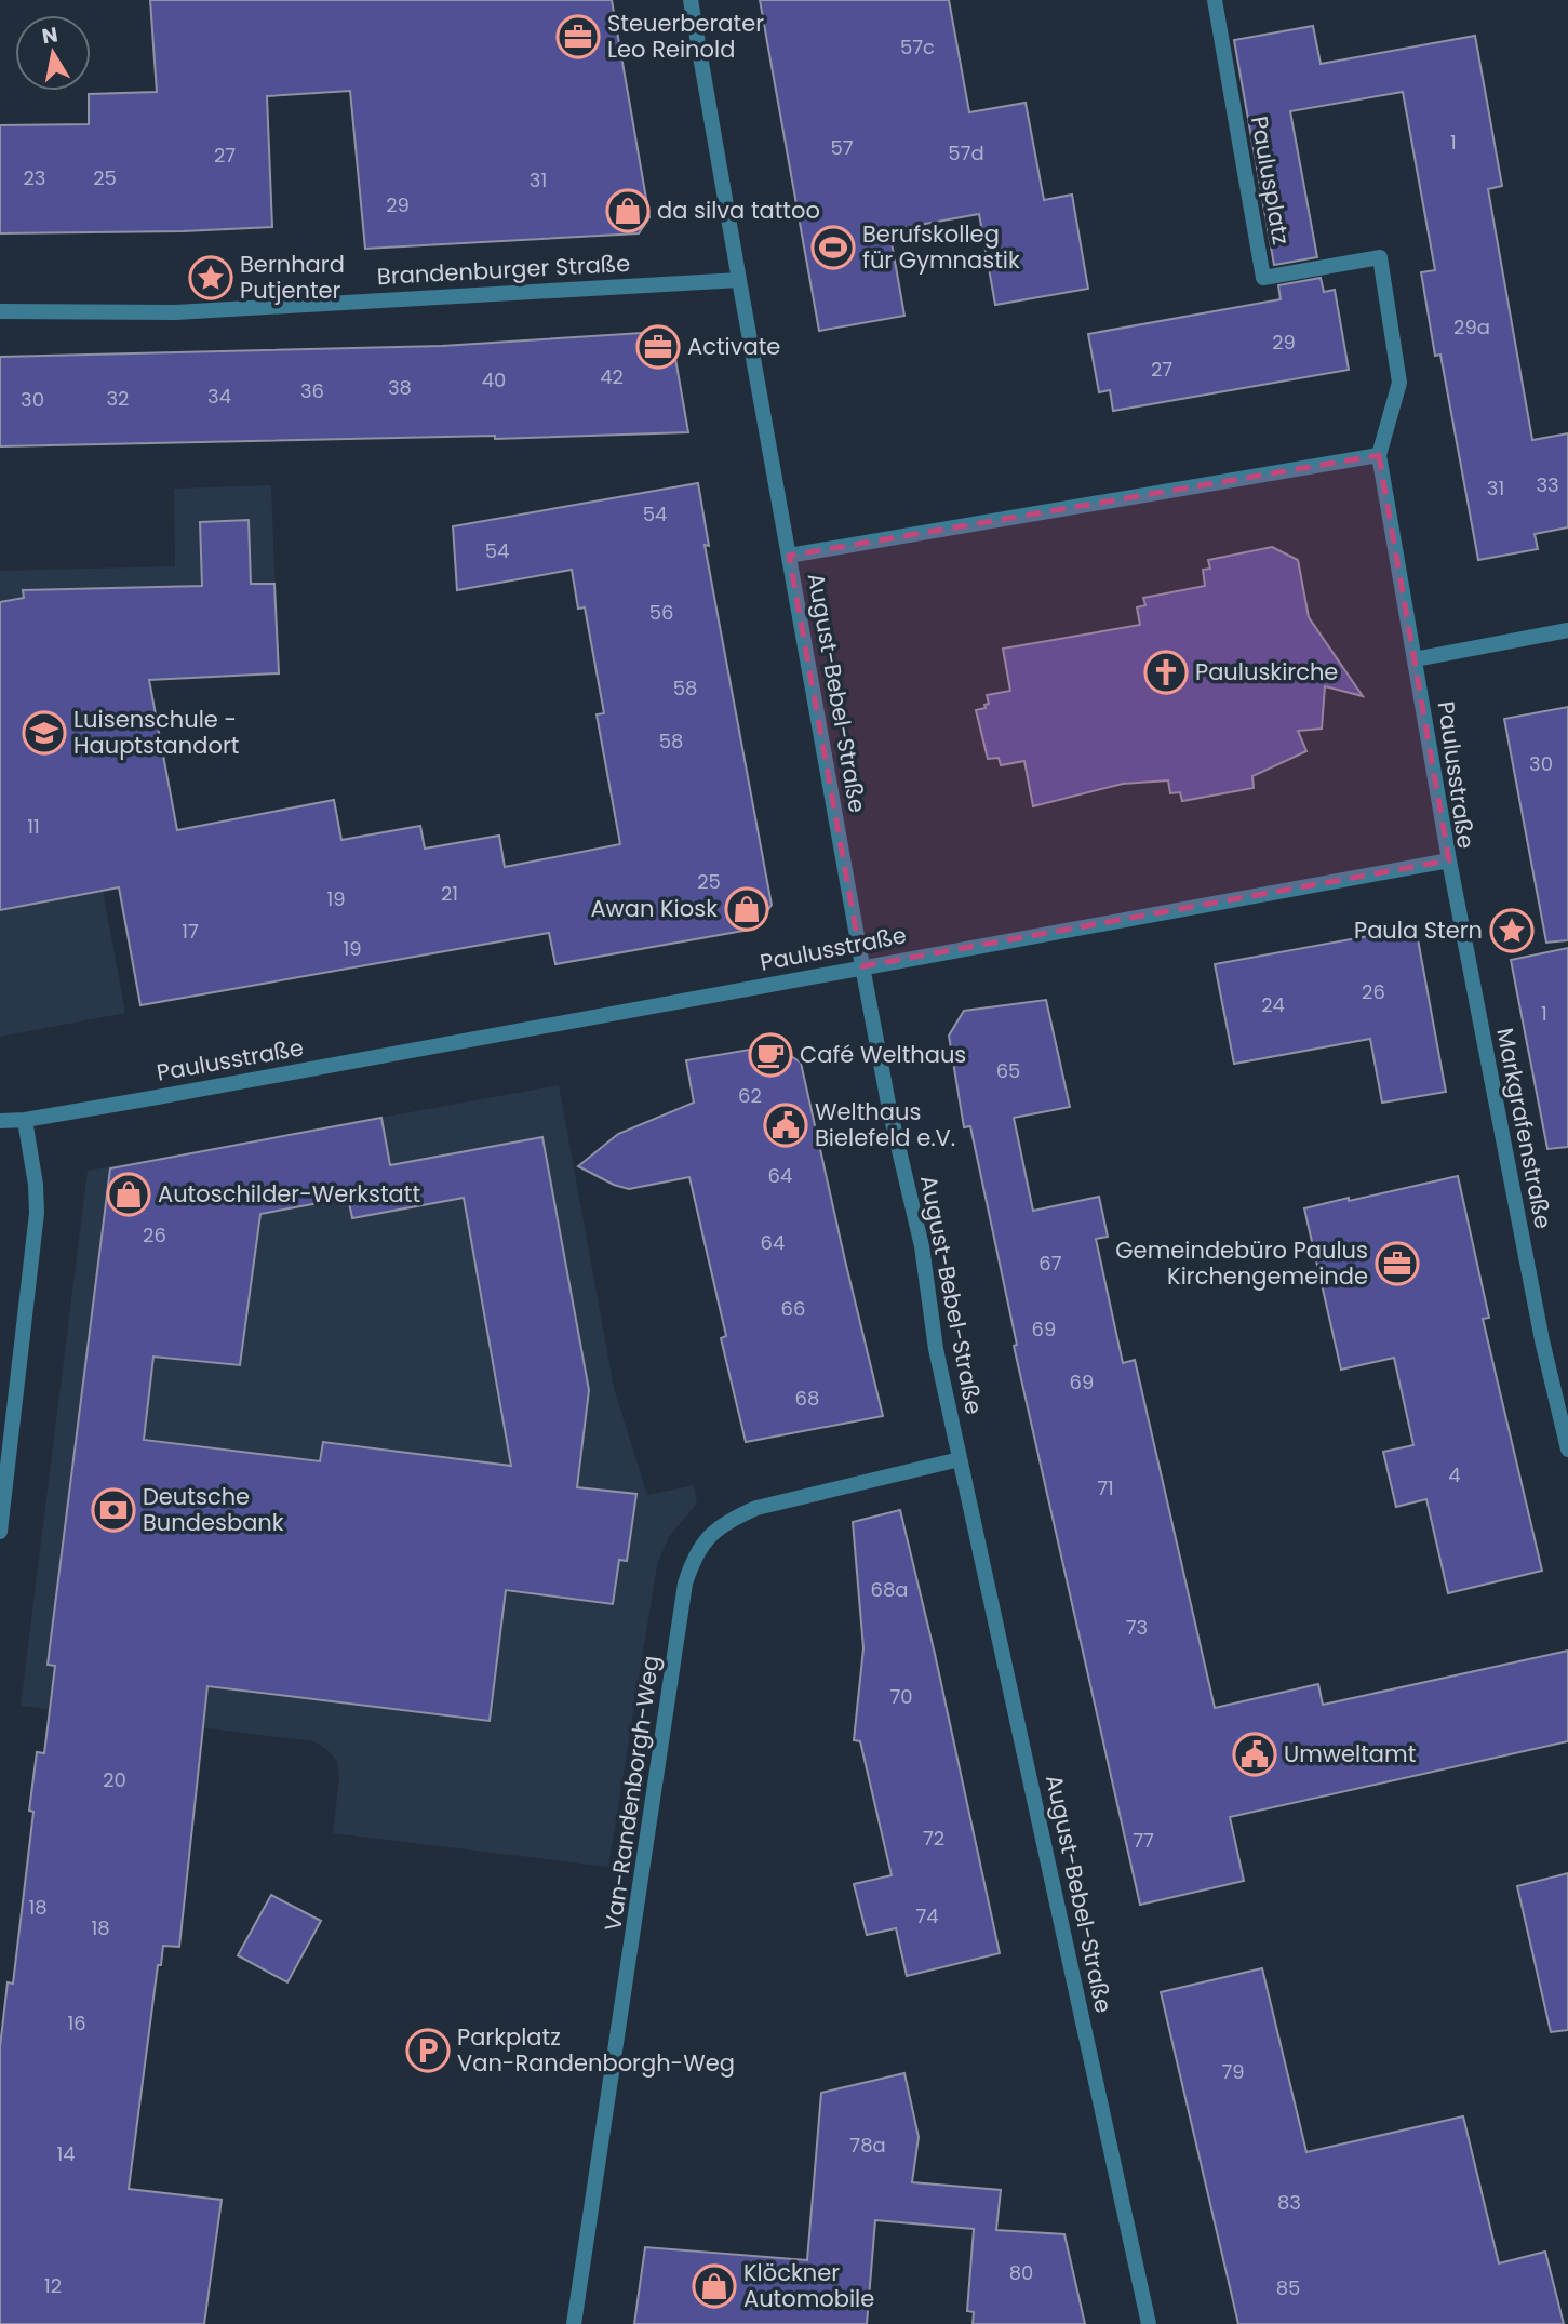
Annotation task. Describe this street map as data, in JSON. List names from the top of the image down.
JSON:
{
  "streets": {
    "street": [
      "Paulusplatz",
      "Brandenburger Straße",
      "August-Bebel-Straße",
      "Paulusstraße",
      "Markgrafenstraße",
      "Van-Randenborgh-Weg"
    ]
  },
  "crossings": [
    ["Paulusplatz", "Paulusstraße"],
    ["Brandenburger Straße", "August-Bebel-Straße"],
    ["August-Bebel-Straße", "Paulusstraße"],
    ["August-Bebel-Straße", "Van-Randenborgh-Weg"],
    ["Paulusstraße", "Markgrafenstraße"]
  ],
  "places": {
    "office": ["Steuerberater Leo Reinold", "Activate", "Gemeindebüro Paulus Kirchengemeinde"],
    "shop": [
      "da silva tattoo",
      "Awan Kiosk",
      "Autoschilder-Werkstatt",
      "Klöckner Automobile"
    ],
    "sports": ["Berufskolleg für Gymnastik"],
    "place": ["Bernhard Putjenter", "Paula Stern"],
    "church": ["Pauluskirche"],
    "school or university": ["Luisenschule - Hauptstandort"],
    "cafe": ["Café Welthaus"],
    "public building": ["Welthaus Bielefeld e.V.", "Umweltamt"],
    "bank": ["Deutsche Bundesbank"],
    "parking": ["Parkplatz Van-Randenborgh-Weg"]
  },
  "house_numbers": [
    "57c",
    "1",
    "57",
    "57d",
    "27",
    "23",
    "25",
    "31",
    "29",
    "29a",
    "29",
    "27",
    "42",
    "40",
    "38",
    "36",
    "34",
    "32",
    "30",
    "33",
    "31",
    "54",
    "54",
    "56",
    "58",
    "58",
    "30",
    "11",
    "25",
    "21",
    "19",
    "17",
    "19",
    "26",
    "24",
    "1",
    "65",
    "62",
    "64",
    "26",
    "64",
    "67",
    "66",
    "69",
    "69",
    "68",
    "4",
    "71",
    "68a",
    "73",
    "70",
    "20",
    "72",
    "77",
    "18",
    "74",
    "18",
    "16",
    "79",
    "78a",
    "14",
    "83",
    "80",
    "12",
    "85"
  ],
  "north": "top"
}
